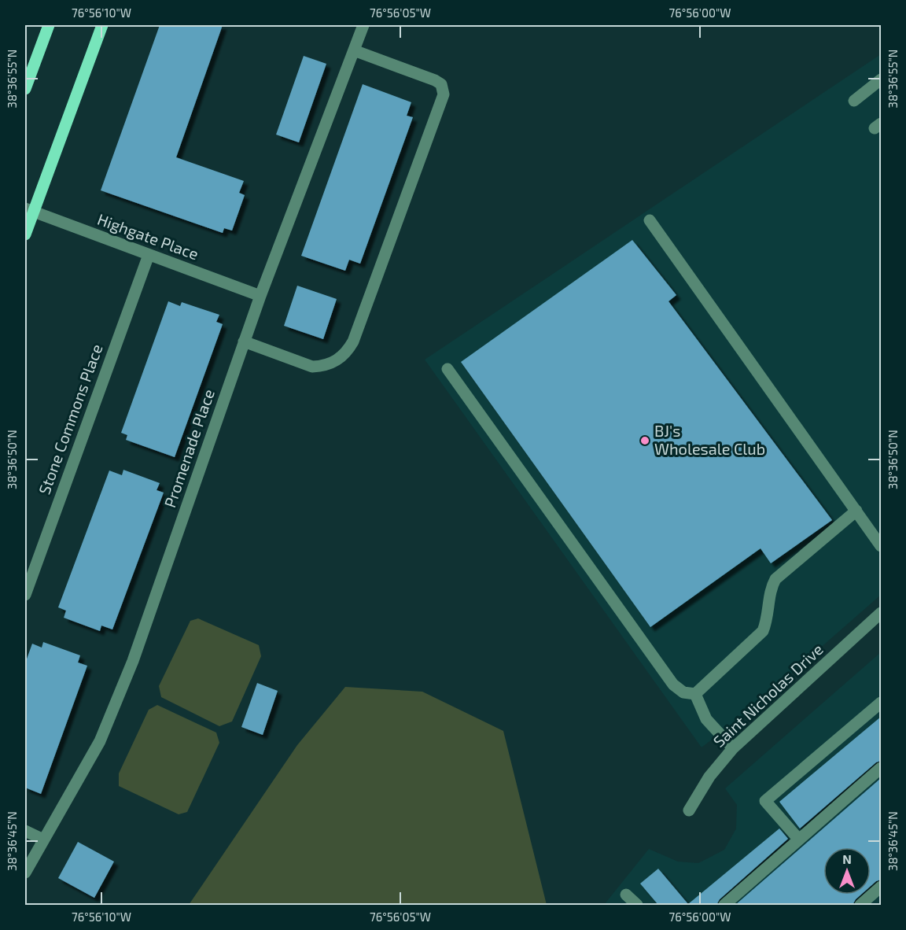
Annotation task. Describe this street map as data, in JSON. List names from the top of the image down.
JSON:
{
  "streets": {
    "street": [
      "Highgate Place",
      "Stone Commons Place",
      "Promenade Place",
      "Saint Nicholas Drive"
    ]
  },
  "crossings": [
    ["Highgate Place", "Stone Commons Place"],
    ["Highgate Place", "Promenade Place"]
  ],
  "places": ["BJ's Wholesale Club"],
  "north": "top",
  "coordinates": [
    "76°56'10\"W",
    "76°56'05\"W",
    "76°56'00\"W",
    "38°36'55\"N",
    "38°36'50\"N",
    "38°36'45\"N"
  ]
}
